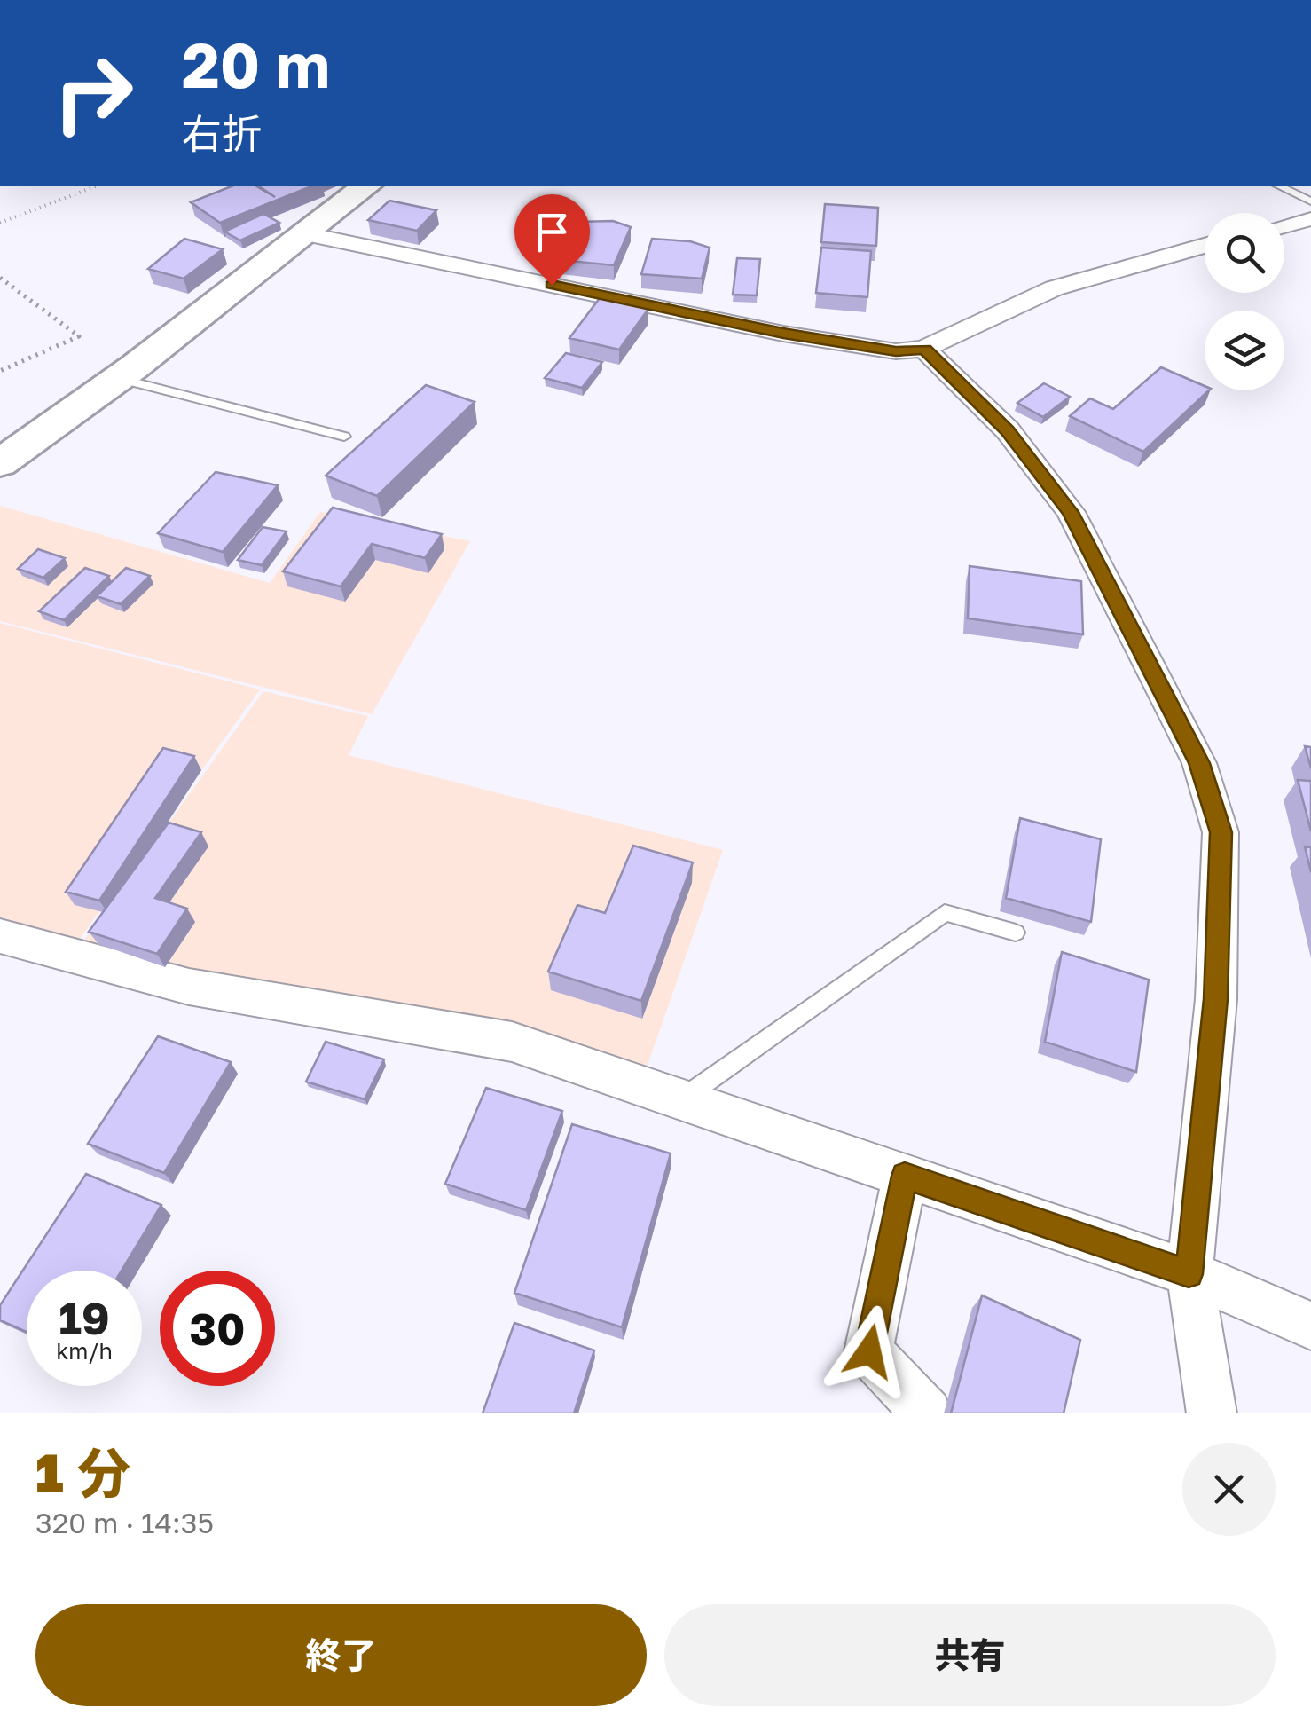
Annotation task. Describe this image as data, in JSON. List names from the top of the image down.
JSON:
{
  "page": {
    "turn": ["20 m", "右折"],
    "speed": "19 km/h",
    "limit": "30",
    "heading": ["1 分", "320 m · 14:35"],
    "buttons": ["終了", "共有"]
  }
}
